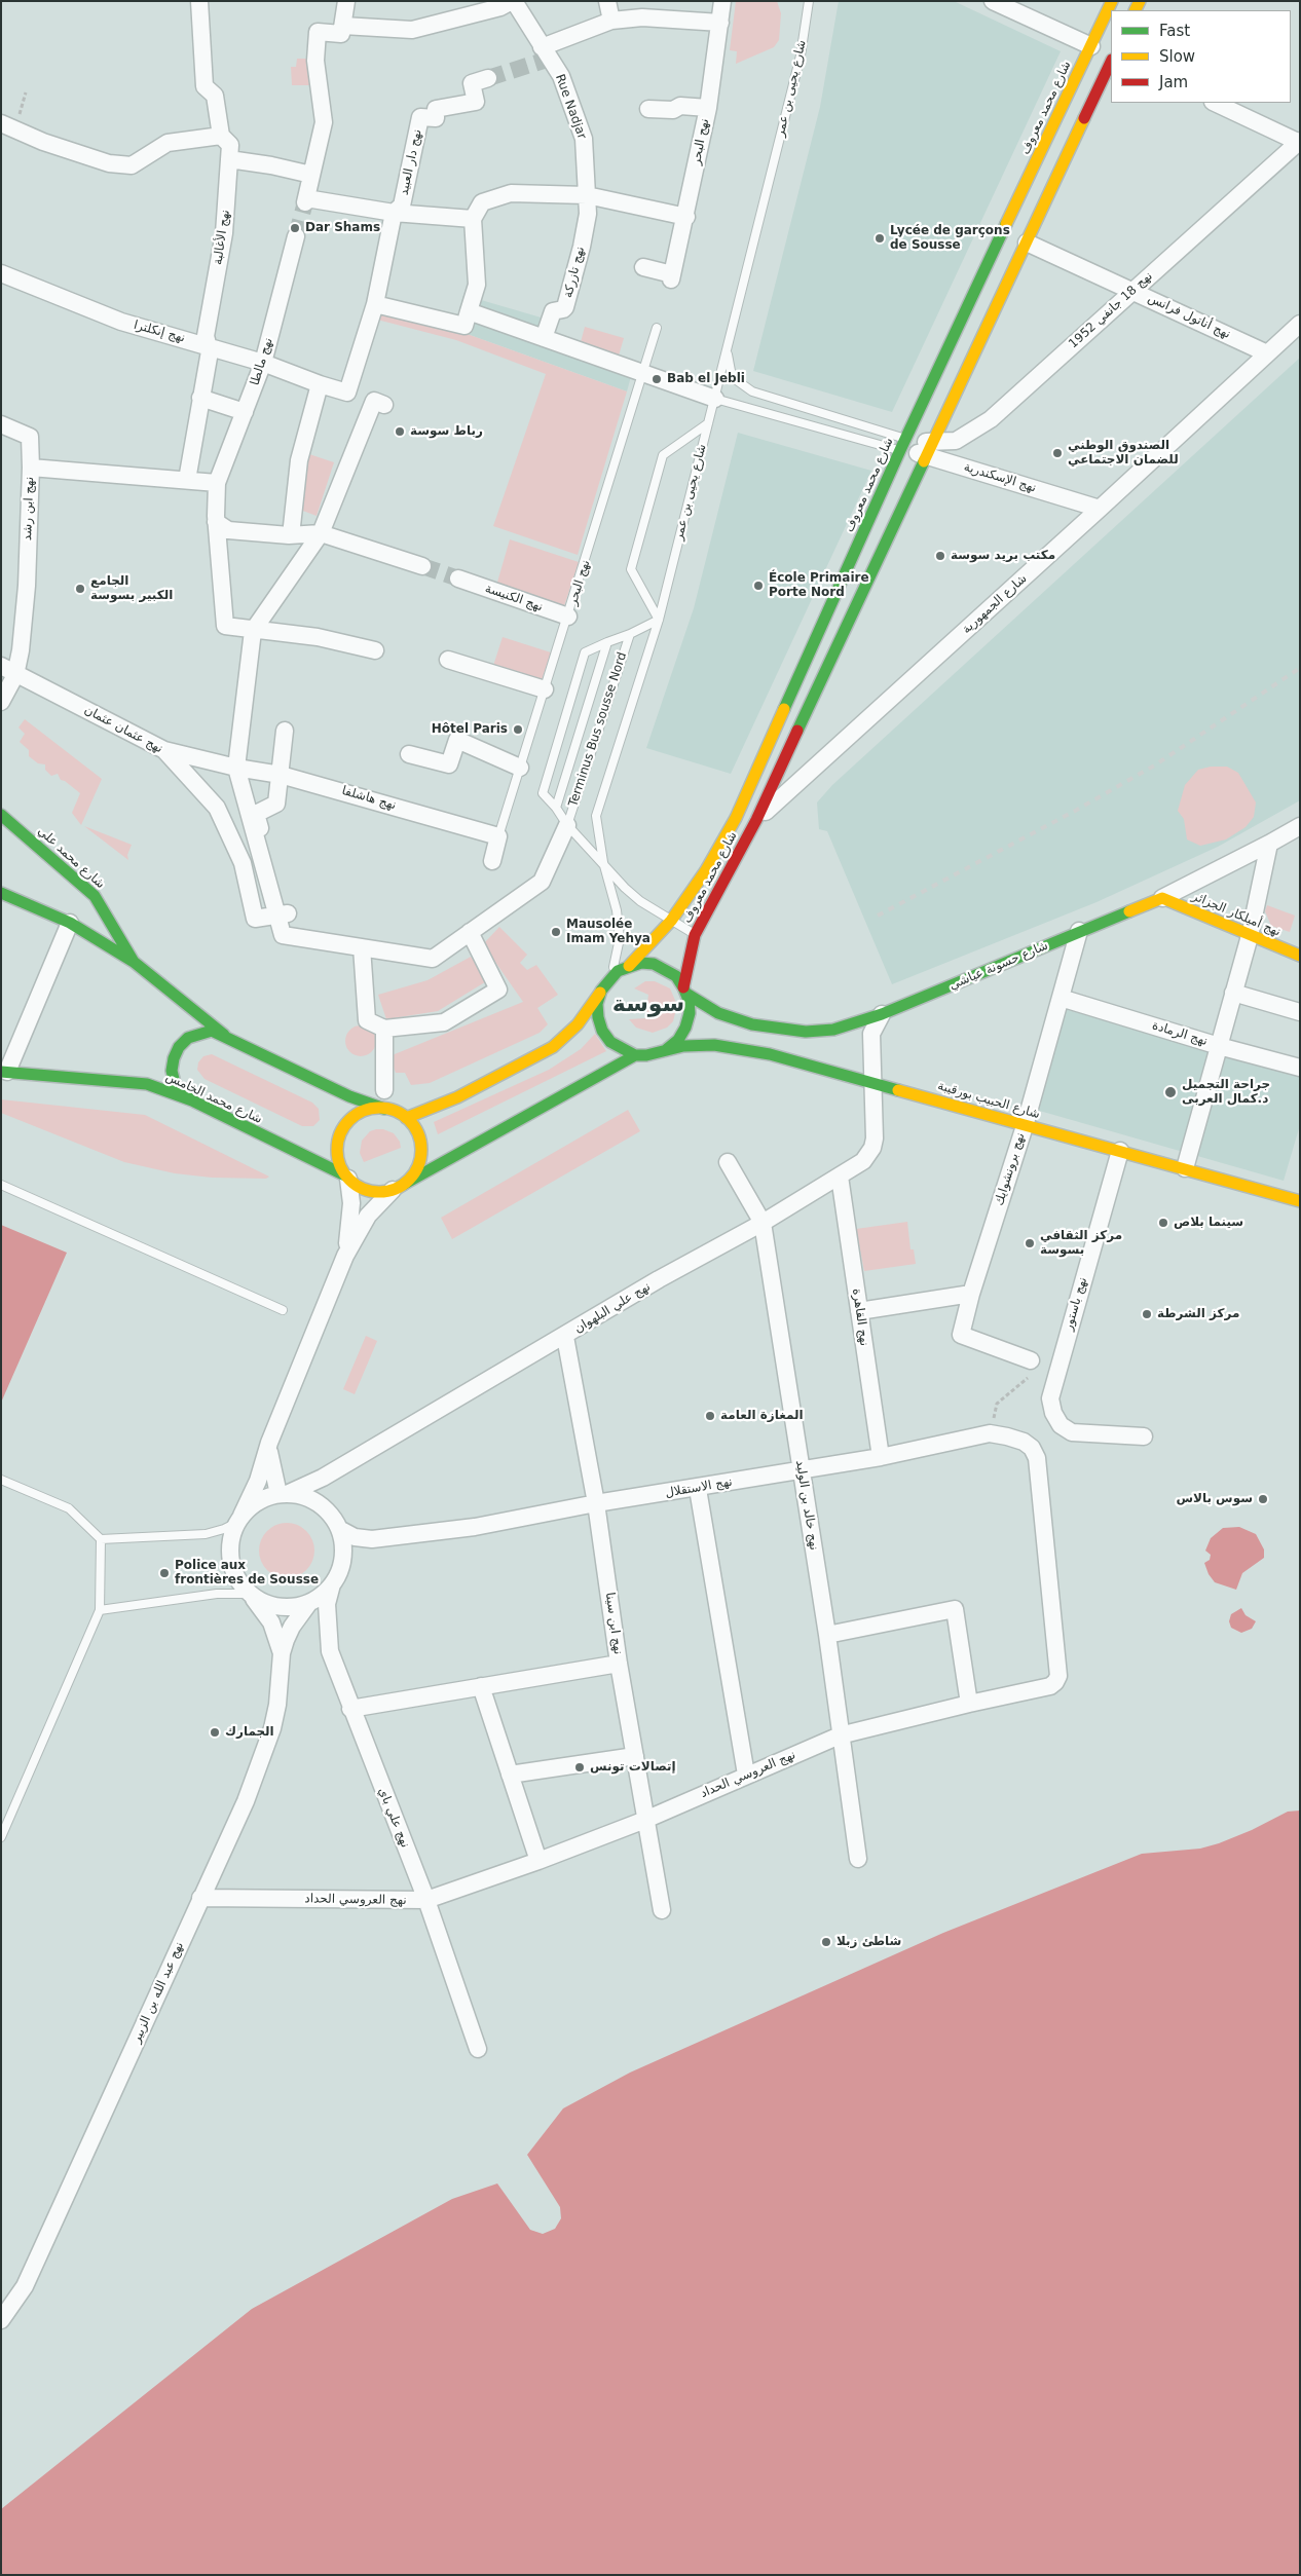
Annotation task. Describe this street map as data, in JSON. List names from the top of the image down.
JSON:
{
  "streets": {
    "main road": [
      "شارع محمد معروف",
      "شارع محمد علي",
      "نهج أميلكار الجزائر",
      "شارع حسونة عياشي",
      "شارع محمد الخامس",
      "شارع الحبيب بورقيبة"
    ],
    "street": [
      "Rue Nadjar",
      "نهج البحر",
      "نهج دار العبيد",
      "نهج الأغالبة",
      "نهج تازركة",
      "نهج 18 جانفي 1952",
      "نهج أناتول فرانس",
      "نهج إنكلترا",
      "نهج مالطا",
      "نهج الإسكندرية",
      "نهج ابن رشد",
      "نهج الكنيسة",
      "شارع الجمهورية",
      "نهج عثمان عثمان",
      "نهج هاشلفا",
      "نهج الرمادة",
      "نهج برونشوايك",
      "نهج باستور",
      "نهج علي البلهوان",
      "نهج القاهرة",
      "نهج الاستقلال",
      "نهج خالد بن الوليد",
      "نهج ابن سينا",
      "نهج العروسي الحداد",
      "نهج علي باي",
      "نهج عبد الله بن الزبير"
    ],
    "lane": ["شارع يحيى بن عمر", "Terminus Bus sousse Nord"]
  },
  "crossings": [
    ["شارع يحيى بن عمر", "شارع محمد معروف"],
    ["شارع يحيى بن عمر", "Terminus Bus sousse Nord"],
    ["شارع يحيى بن عمر", "شارع حسونة عياشي"],
    ["شارع يحيى بن عمر", "شارع الحبيب بورقيبة"],
    ["Rue Nadjar", "نهج تازركة"],
    ["شارع محمد معروف", "نهج 18 جانفي 1952"],
    ["شارع محمد معروف", "نهج أناتول فرانس"],
    ["شارع محمد معروف", "نهج الإسكندرية"],
    ["شارع محمد معروف", "شارع الجمهورية"],
    ["شارع محمد معروف", "Terminus Bus sousse Nord"],
    ["شارع محمد معروف", "شارع حسونة عياشي"],
    ["شارع محمد معروف", "شارع الحبيب بورقيبة"],
    ["نهج البحر", "نهج الكنيسة"],
    ["نهج البحر", "نهج هاشلفا"],
    ["نهج دار العبيد", "نهج إنكلترا"],
    ["نهج الأغالبة", "نهج إنكلترا"],
    ["نهج الأغالبة", "نهج ابن رشد"],
    ["نهج 18 جانفي 1952", "نهج أناتول فرانس"],
    ["نهج 18 جانفي 1952", "نهج الإسكندرية"],
    ["نهج أناتول فرانس", "شارع الجمهورية"],
    ["نهج إنكلترا", "نهج مالطا"],
    ["نهج مالطا", "نهج ابن رشد"],
    ["نهج الإسكندرية", "شارع الجمهورية"],
    ["نهج ابن رشد", "نهج عثمان عثمان"],
    ["نهج عثمان عثمان", "نهج هاشلفا"],
    ["نهج أميلكار الجزائر", "شارع حسونة عياشي"],
    ["شارع حسونة عياشي", "شارع الحبيب بورقيبة"],
    ["شارع حسونة عياشي", "نهج برونشوايك"],
    ["شارع حسونة عياشي", "نهج علي البلهوان"],
    ["نهج الرمادة", "نهج برونشوايك"],
    ["شارع الحبيب بورقيبة", "نهج برونشوايك"],
    ["شارع الحبيب بورقيبة", "نهج باستور"],
    ["شارع الحبيب بورقيبة", "نهج علي البلهوان"],
    ["نهج علي البلهوان", "نهج القاهرة"],
    ["نهج علي البلهوان", "نهج الاستقلال"],
    ["نهج علي البلهوان", "نهج خالد بن الوليد"],
    ["نهج علي البلهوان", "نهج ابن سينا"],
    ["نهج علي البلهوان", "نهج علي باي"],
    ["نهج علي البلهوان", "نهج عبد الله بن الزبير"],
    ["نهج القاهرة", "نهج الاستقلال"],
    ["نهج الاستقلال", "نهج خالد بن الوليد"],
    ["نهج الاستقلال", "نهج ابن سينا"],
    ["نهج الاستقلال", "نهج العروسي الحداد"],
    ["نهج الاستقلال", "نهج علي باي"],
    ["نهج الاستقلال", "نهج عبد الله بن الزبير"],
    ["نهج خالد بن الوليد", "نهج العروسي الحداد"],
    ["نهج ابن سينا", "نهج العروسي الحداد"],
    ["نهج العروسي الحداد", "نهج علي باي"],
    ["نهج العروسي الحداد", "نهج عبد الله بن الزبير"],
    ["نهج علي باي", "نهج عبد الله بن الزبير"]
  ],
  "districts": ["سوسة"],
  "places": [
    "Dar Shams",
    "Lycée de garçons de Sousse",
    "Bab el Jebli",
    "رباط سوسة",
    "الصندوق الوطني للضمان الاجتماعي",
    "مكتب بريد سوسة",
    "École Primaire Porte Nord",
    "الجامع الكبير بسوسة",
    "Hôtel Paris",
    "Mausolée Imam Yehya",
    "جراحة التجميل د.كمال العربى",
    "سينما بلاص",
    "مركز الثقافي بسوسة",
    "مركز الشرطة",
    "المغازة العامة",
    "سوس بالاس",
    "Police aux frontières de Sousse",
    "الجمارك",
    "إتصالات تونس",
    "شاطئ زبلا"
  ],
  "legend": ["Fast", "Slow", "Jam"]
}
